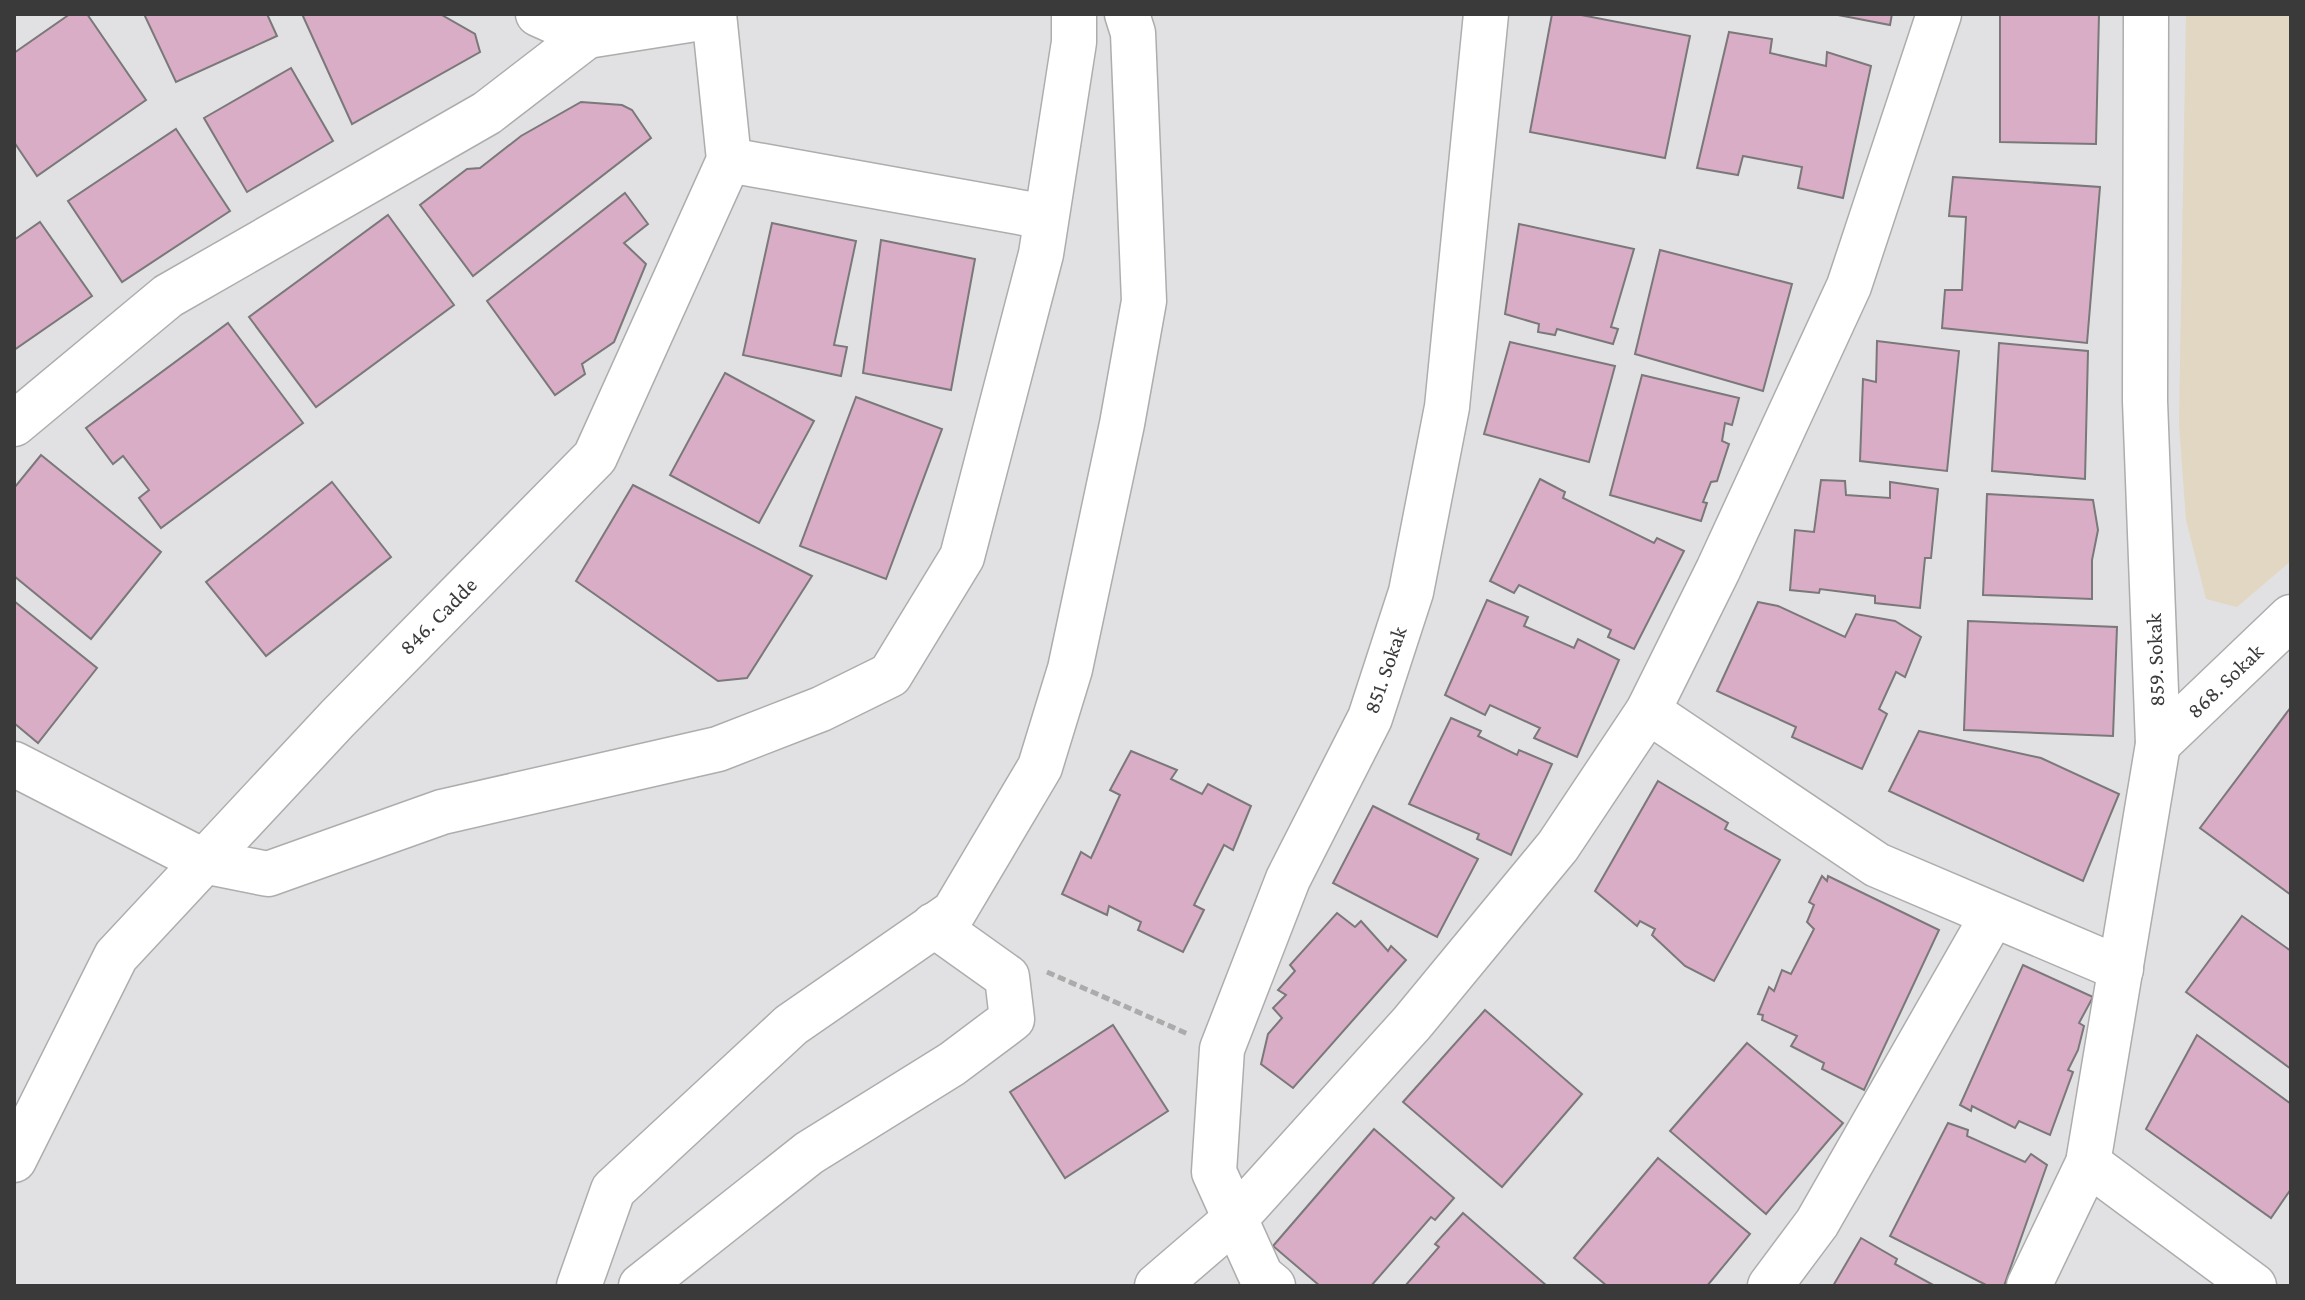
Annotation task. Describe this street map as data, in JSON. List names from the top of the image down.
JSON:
{
  "streets": {
    "street": [
      "846. Cadde",
      "859. Sokak",
      "851. Sokak",
      "868. Sokak"
    ]
  },
  "crossings": [
    ["859. Sokak", "868. Sokak"]
  ]
}
